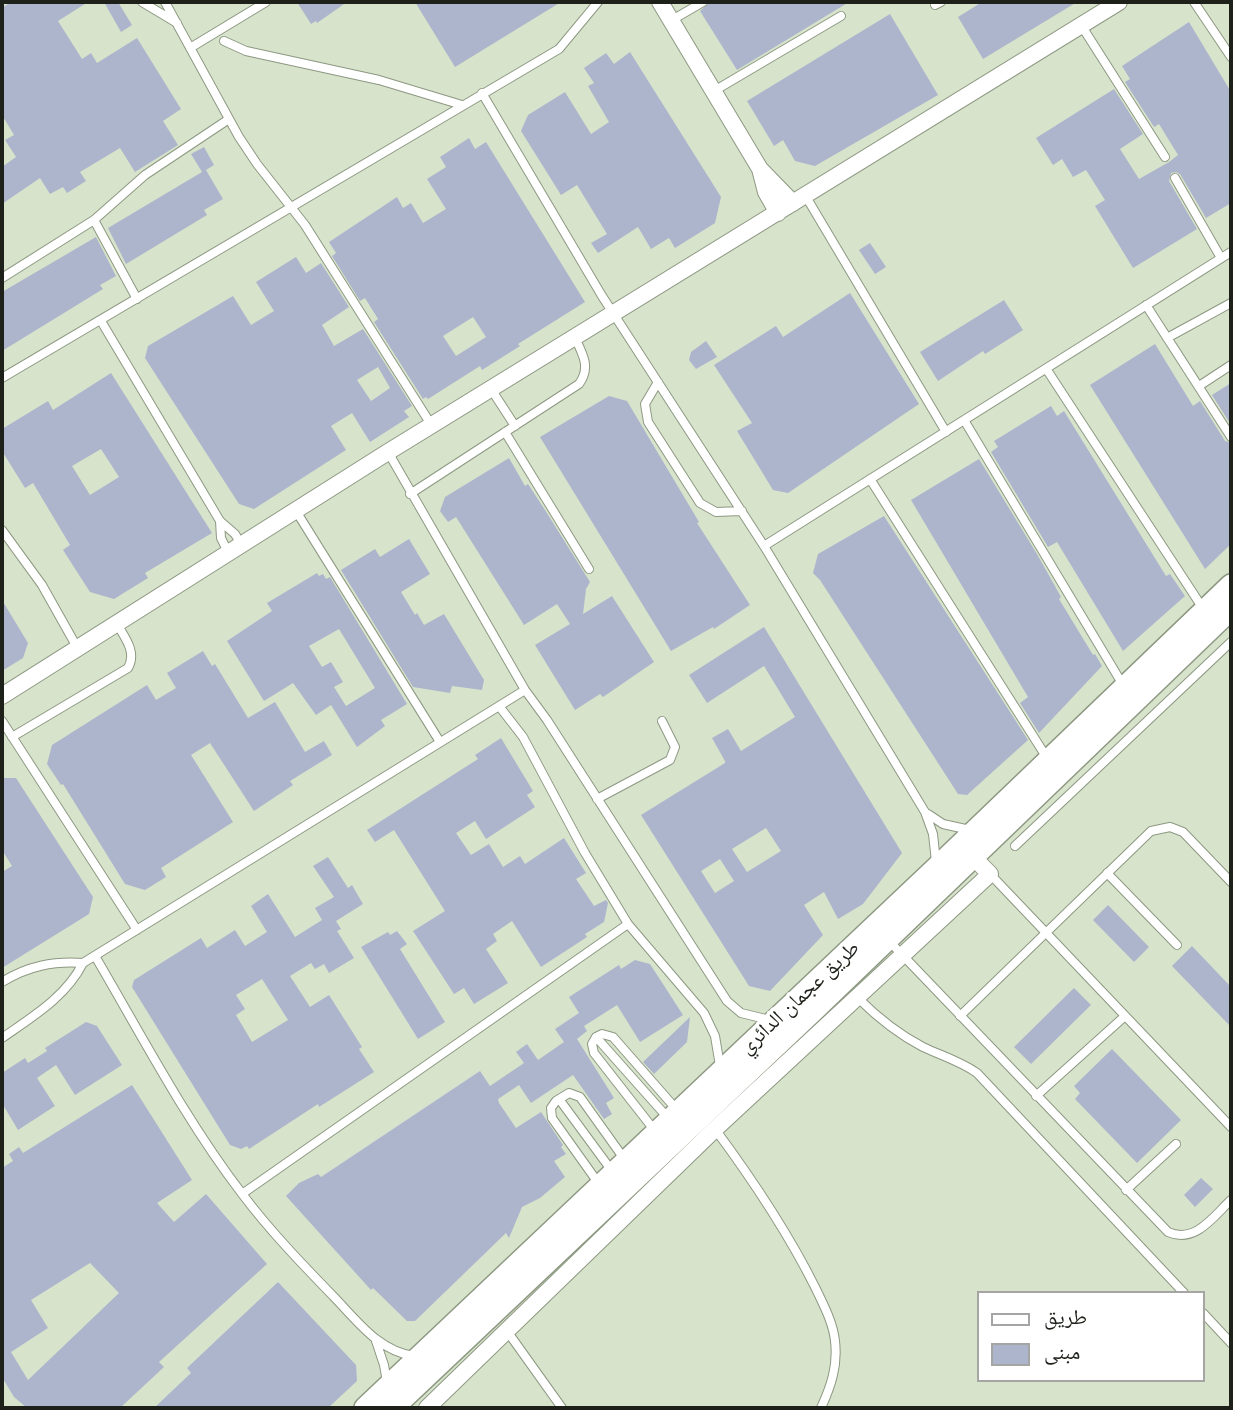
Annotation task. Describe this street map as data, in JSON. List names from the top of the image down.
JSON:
{
  "streets": {
    "main road": ["طريق عجمان الدائري"]
  },
  "legend": ["طريق", "مبنى"]
}
